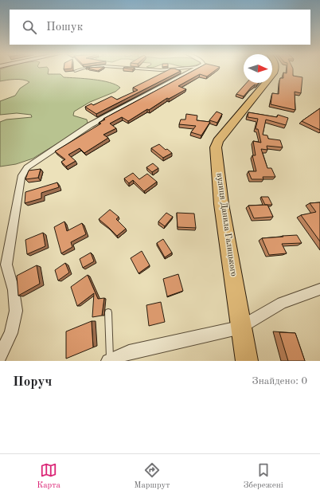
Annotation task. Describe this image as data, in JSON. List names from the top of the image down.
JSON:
{
  "streets": {
    "main road": ["вулиця Данила Галицького"]
  },
  "north": "right",
  "page": {
    "search": "Пошук",
    "heading": ["Поруч", "Знайдено: 0"],
    "nav": ["Карта", "Маршрут", "Збережені"]
  }
}
